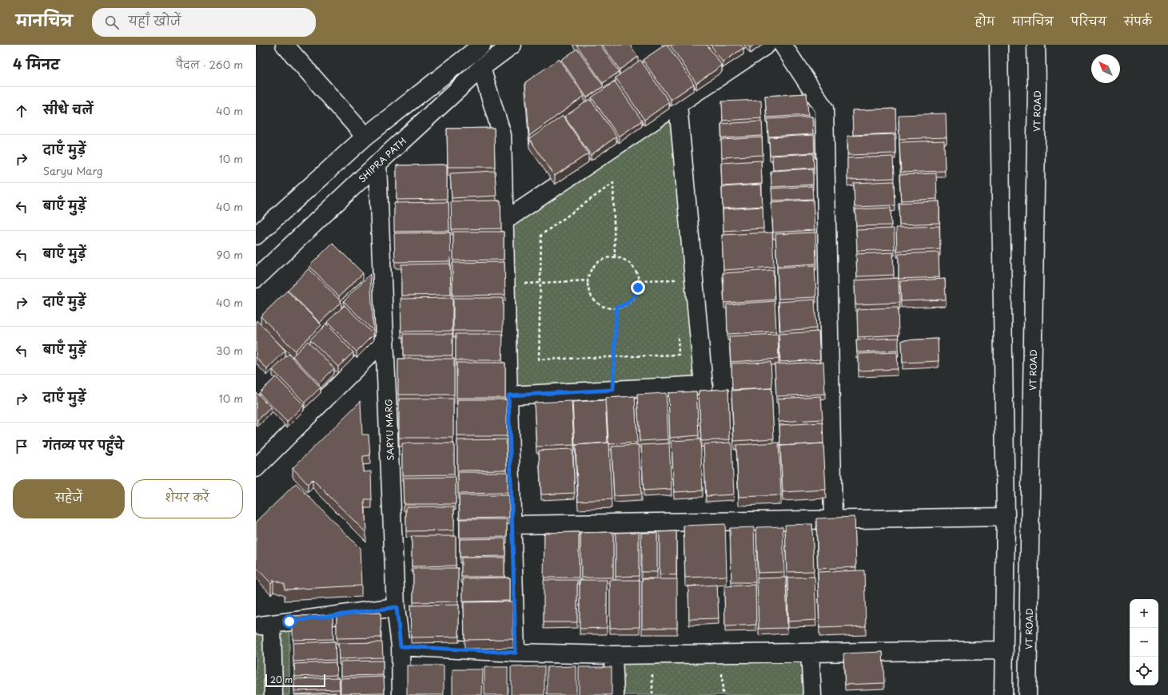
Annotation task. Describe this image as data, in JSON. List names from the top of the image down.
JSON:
{
  "streets": {
    "street": ["VT ROAD", "SHIPRA PATH", "SARYU MARG"]
  },
  "crossings": [
    ["SHIPRA PATH", "SARYU MARG"]
  ],
  "scale_bar": "20 m",
  "north": "top left",
  "page": {
    "header": "मानचित्र",
    "search": "यहाँ खोजें",
    "nav": [
      "होम",
      "मानचित्र",
      "परिचय",
      "संपर्क"
    ],
    "heading": ["4 मिनट", "पैदल · 260 m"],
    "list": [
      ["सीधे चलें", "40 m"],
      ["दाएँ मुड़ें", "Saryu Marg", "10 m"],
      ["बाएँ मुड़ें", "40 m"],
      ["बाएँ मुड़ें", "90 m"],
      ["दाएँ मुड़ें", "40 m"],
      ["बाएँ मुड़ें", "30 m"],
      ["दाएँ मुड़ें", "10 m"],
      "गंतव्य पर पहुँचे"
    ],
    "buttons": ["सहेजें", "शेयर करें"],
    "map_buttons": ["+", "−"],
    "scale": "20 m"
  }
}
